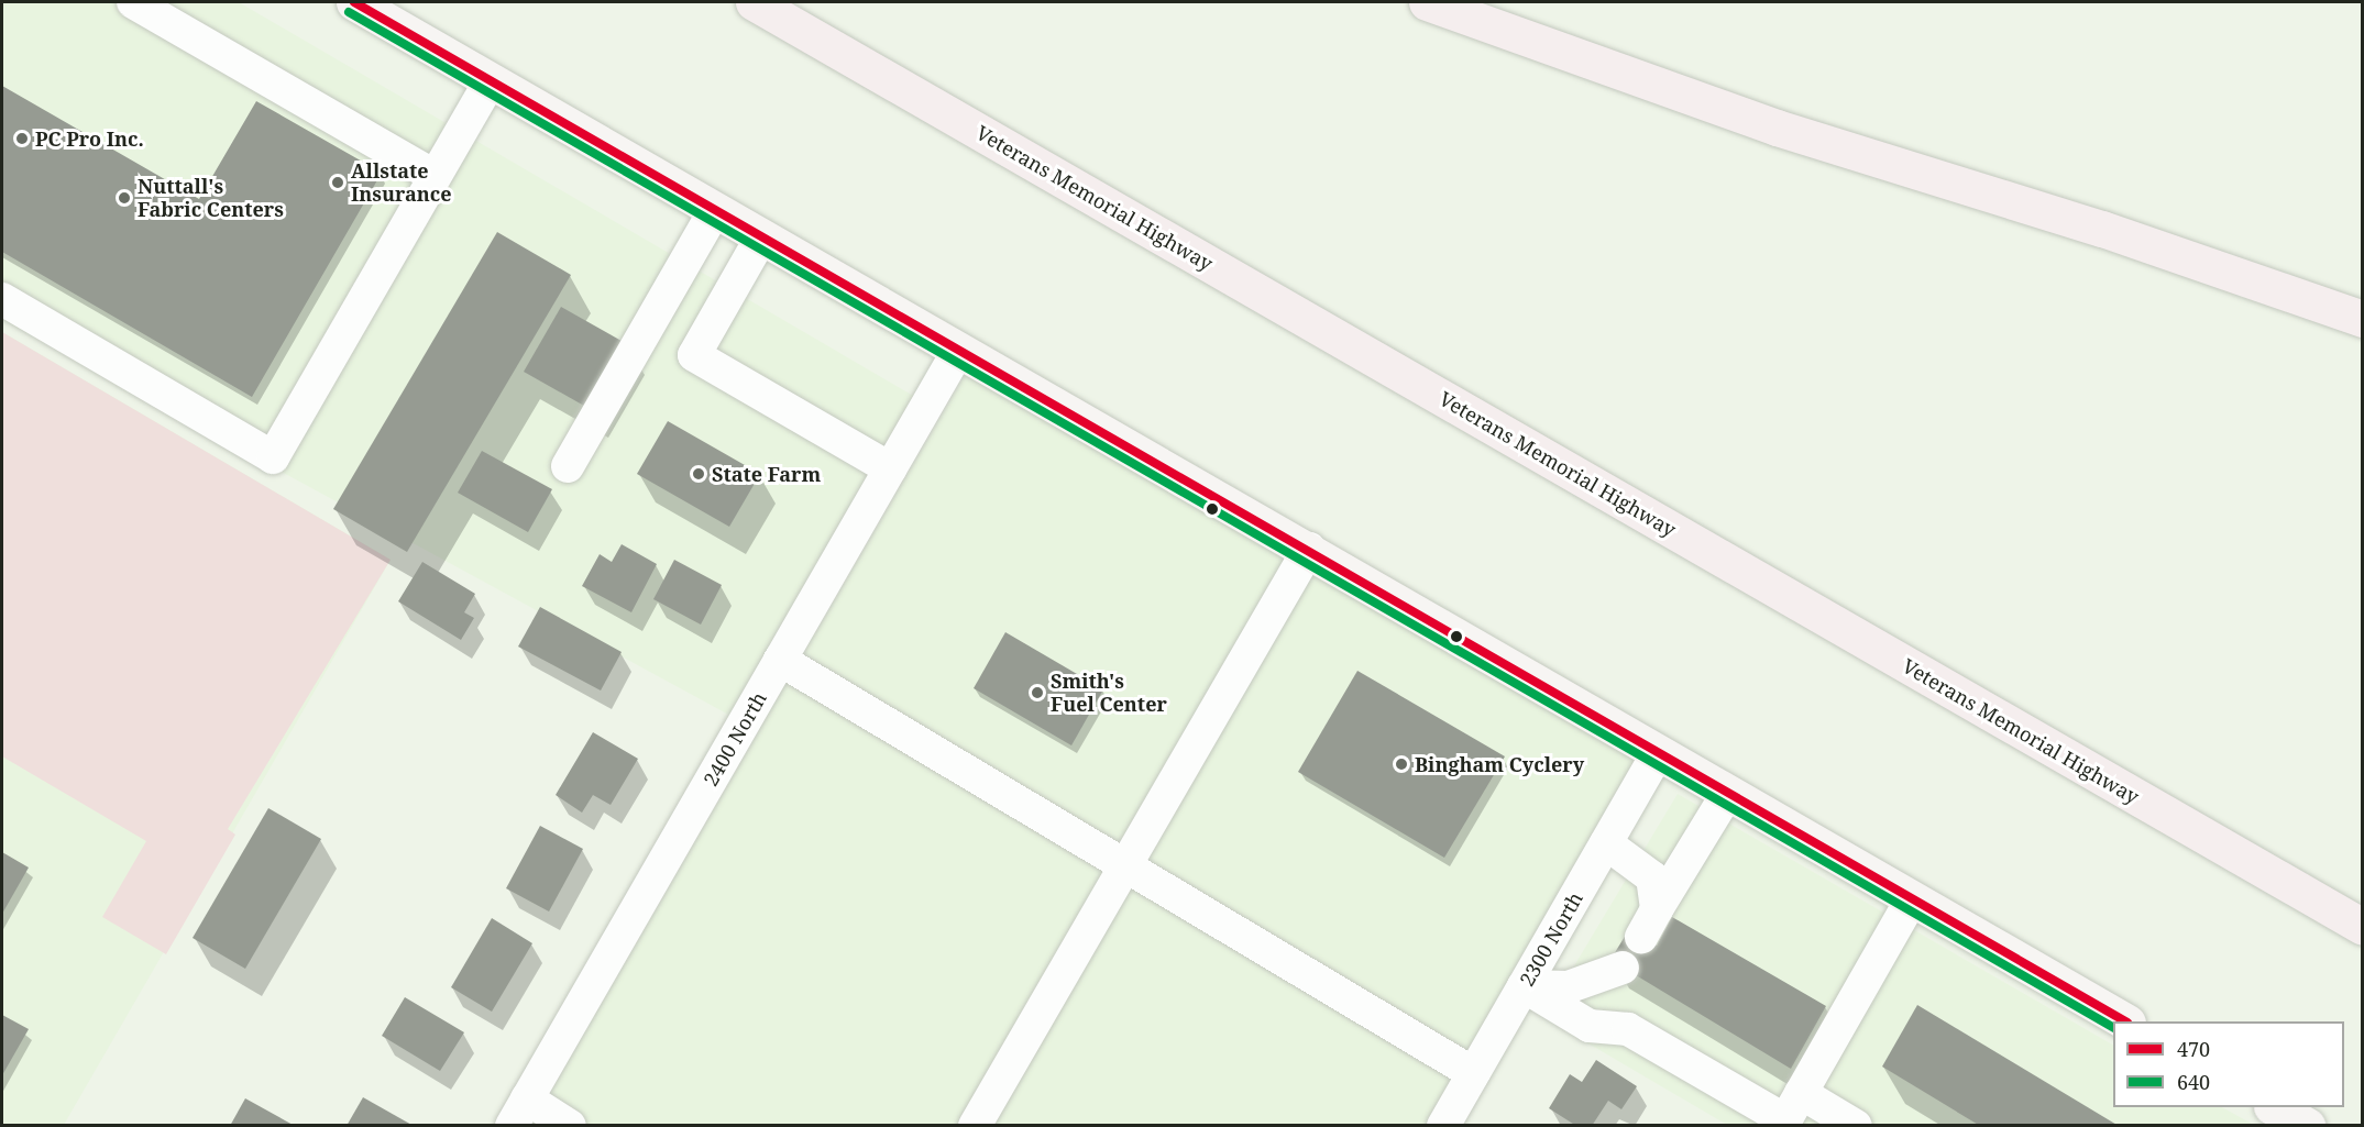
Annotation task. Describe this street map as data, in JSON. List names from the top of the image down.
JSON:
{
  "streets": {
    "highway": ["Veterans Memorial Highway"],
    "street": ["2400 North", "2300 North"]
  },
  "places": [
    "PC Pro Inc.",
    "Allstate Insurance",
    "Nuttall's Fabric Centers",
    "State Farm",
    "Smith's Fuel Center",
    "Bingham Cyclery"
  ],
  "lines": ["transit line 470", "transit line 640"],
  "legend": ["470", "640"]
}
